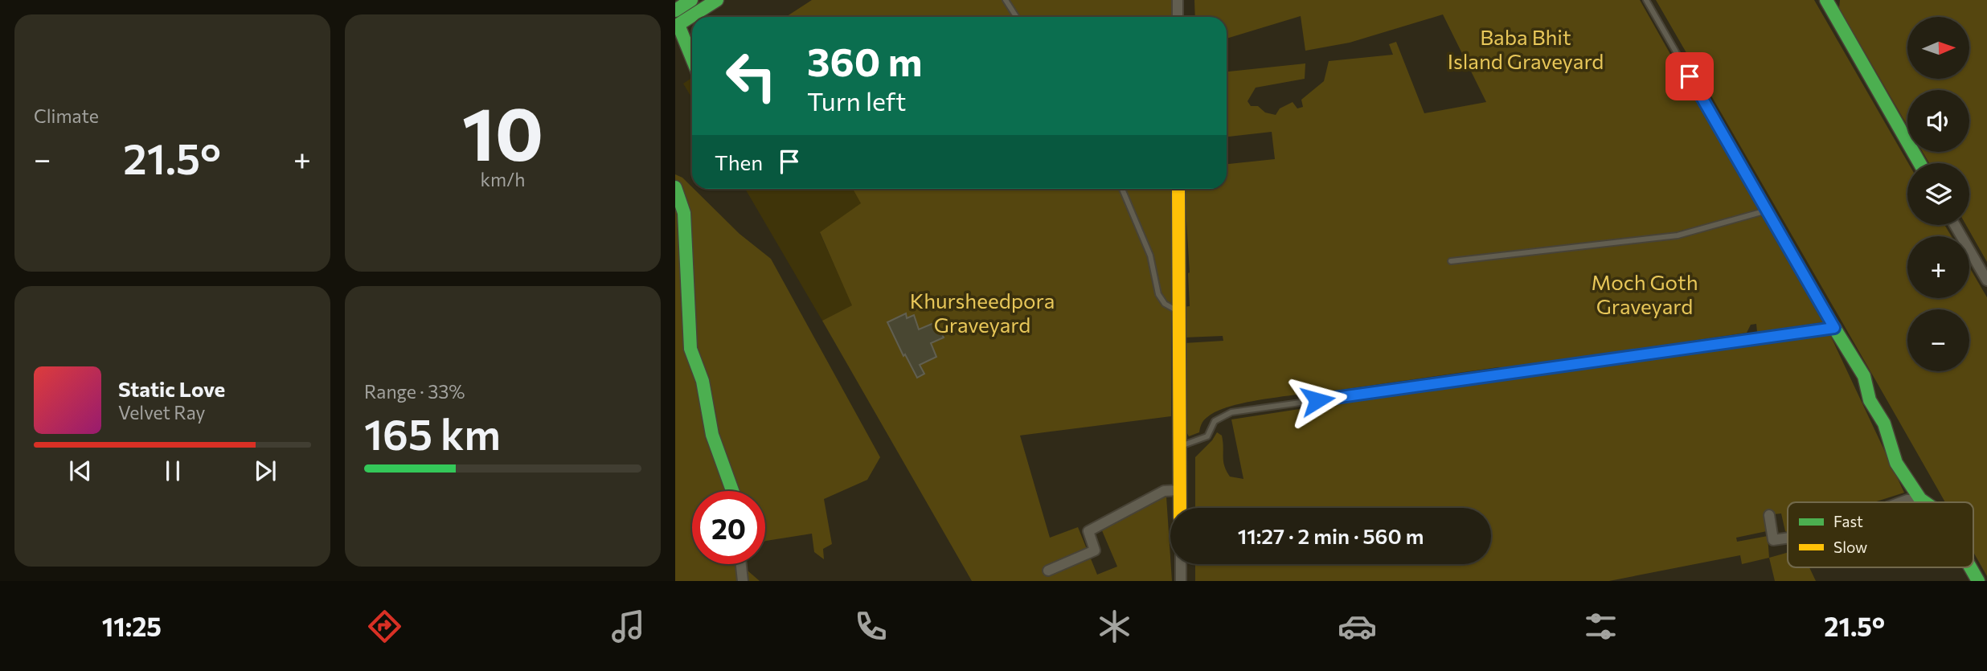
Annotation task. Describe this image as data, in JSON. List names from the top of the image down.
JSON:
{
  "parks": ["Baba Bhit Island Graveyard", "Moch Goth Graveyard", "Khursheedpora Graveyard"],
  "legend": ["Fast", "Slow"],
  "north": "right",
  "page": {
    "tile": [
      "Climate",
      ["10", "km/h"],
      ["Range · 33%", "165 km"]
    ],
    "map_buttons": ["+", "−"],
    "turn": ["360 m", "Turn left"],
    "heat": ["−", "21.5°", "+"],
    "then": "Then",
    "song": ["Static Love", "Velvet Ray"],
    "limit": "20",
    "trip": "11:27 · 2 min · 560 m",
    "tabs": ["11:25", "21.5°"]
  }
}
